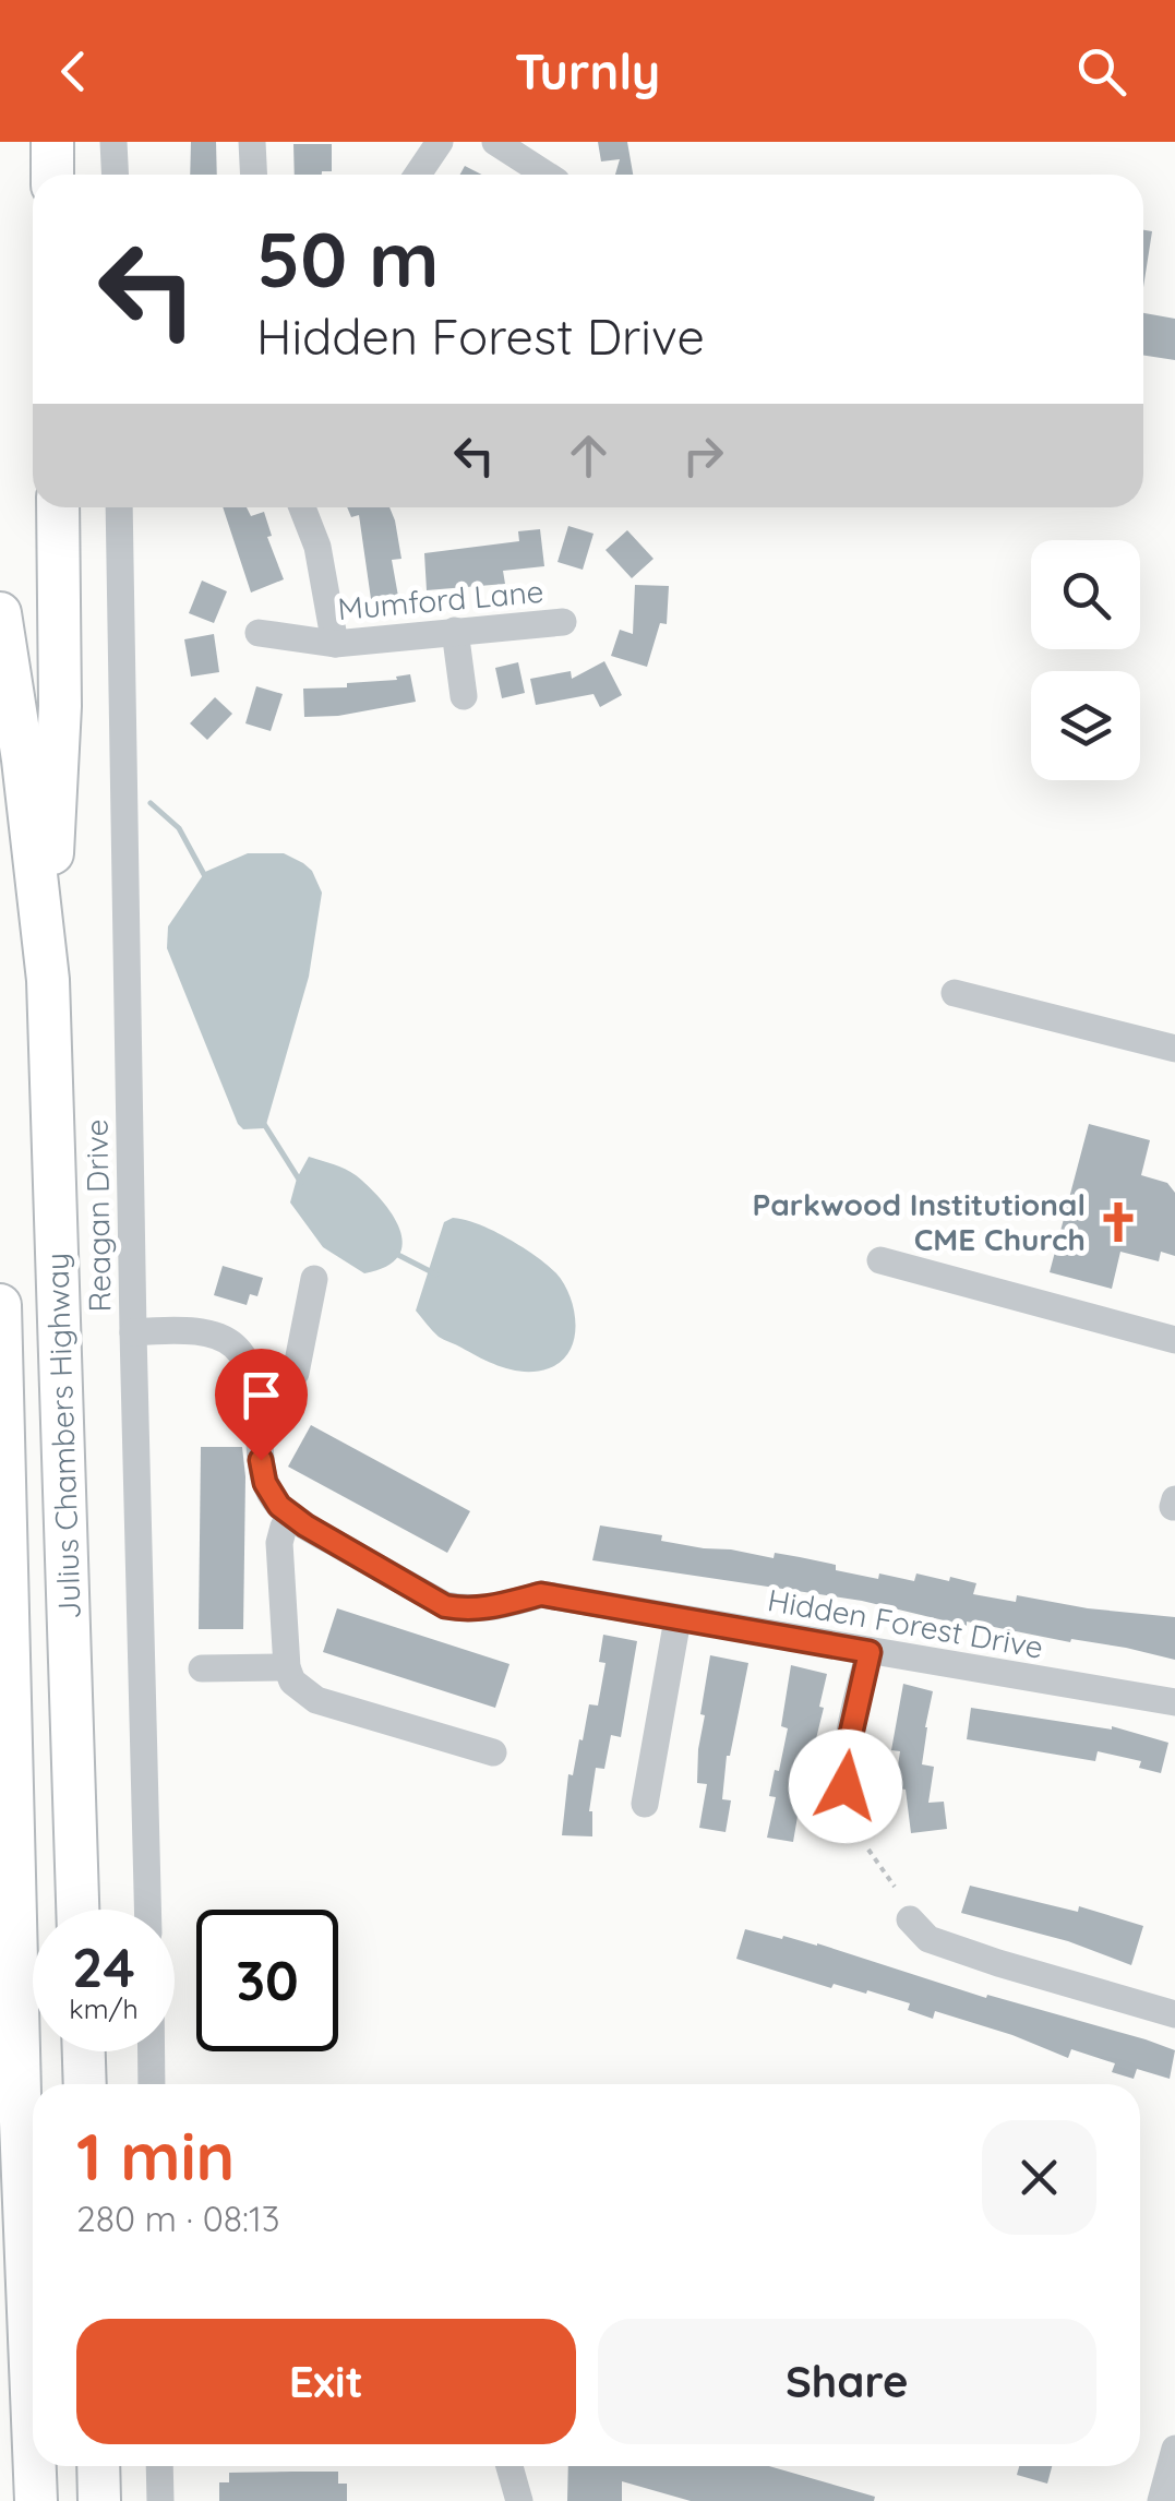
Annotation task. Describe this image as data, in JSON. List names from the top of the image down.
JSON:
{
  "streets": {
    "highway": ["Julius Chambers Highway"],
    "street": ["Mumford Lane", "Reagan Drive", "Hidden Forest Drive"]
  },
  "crossings": [
    ["Reagan Drive", "Hidden Forest Drive"]
  ],
  "places": {
    "church": ["Parkwood Institutional CME Church"]
  },
  "page": {
    "header": "Turnly",
    "turn": ["50 m", "Hidden Forest Drive"],
    "speed": "24 km/h",
    "limit": "30",
    "heading": ["1 min", "280 m · 08:13"],
    "buttons": ["Exit", "Share"]
  }
}
